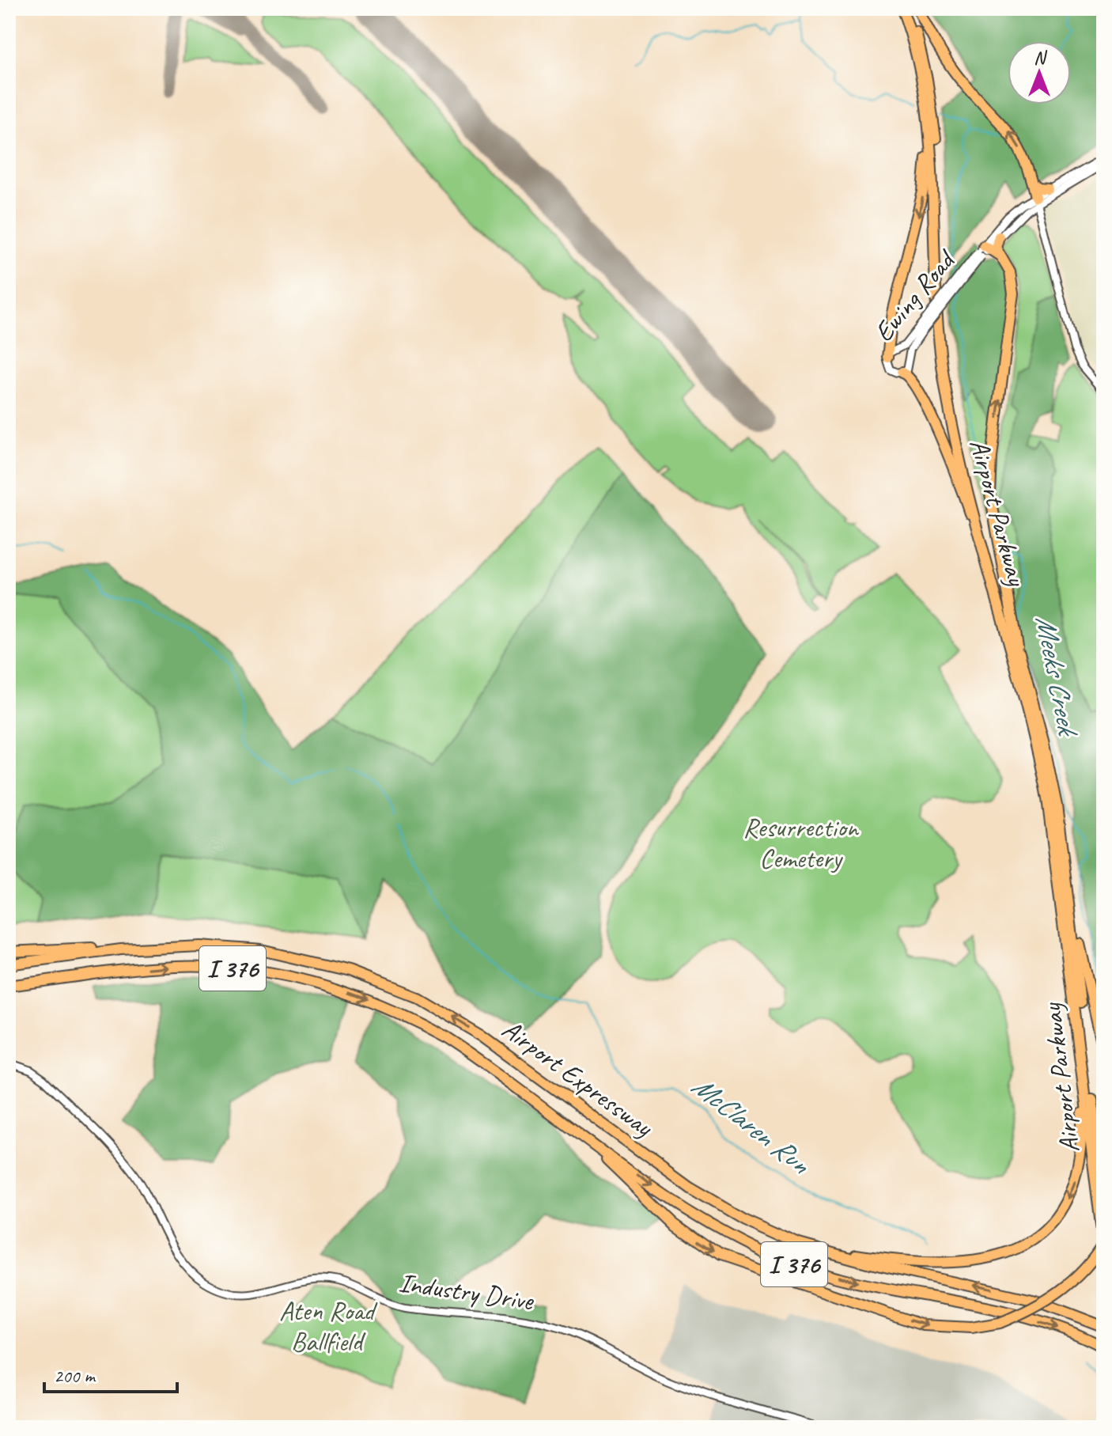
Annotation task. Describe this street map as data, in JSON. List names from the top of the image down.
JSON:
{
  "streets": {
    "highway": ["Airport Parkway", "I 376", "Airport Expressway"],
    "street": ["Ewing Road", "Industry Drive"]
  },
  "water": ["Meeks Creek", "McClaren Run"],
  "parks": ["Resurrection Cemetery", "Aten Road Ballfield"],
  "scale_bar": "200 m",
  "north": "top"
}
